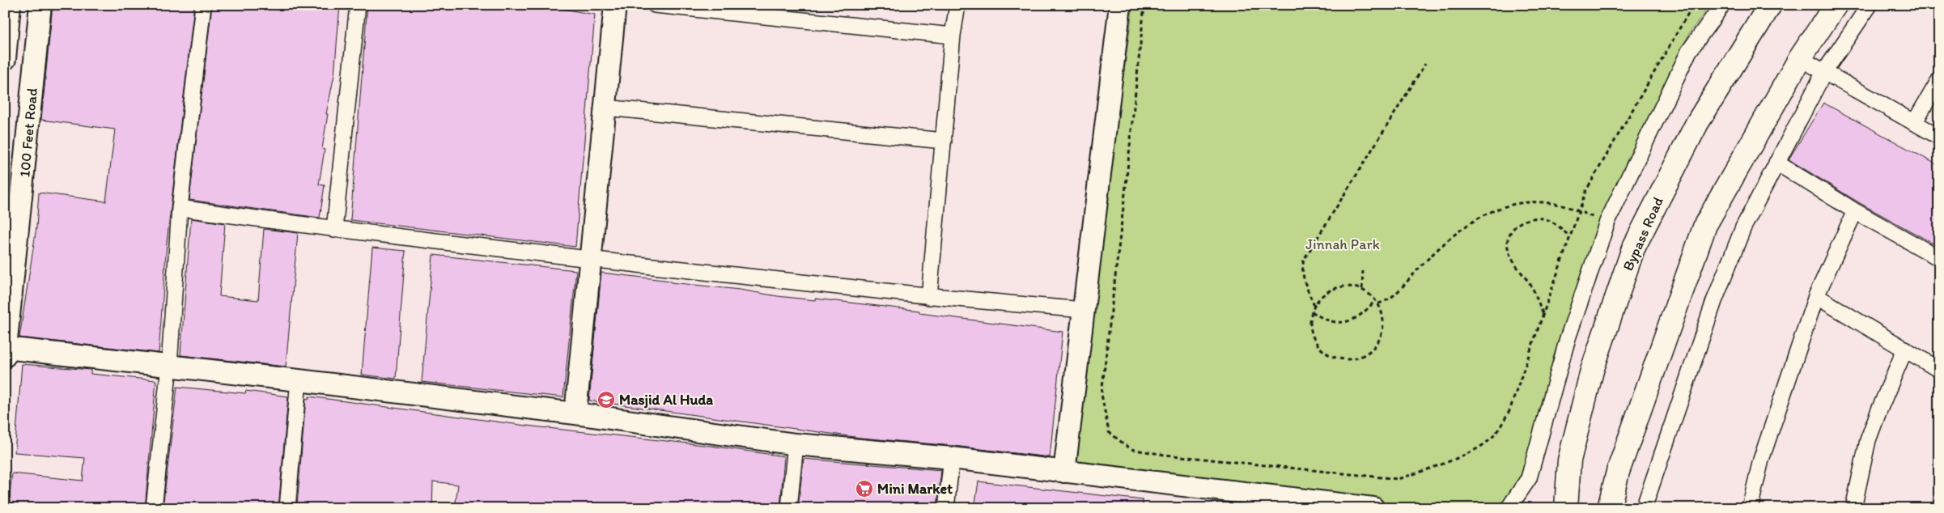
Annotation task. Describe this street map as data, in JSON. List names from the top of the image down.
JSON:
{
  "streets": {
    "main road": ["Bypass Road"],
    "street": ["100 Feet Road"]
  },
  "parks": ["Jinnah Park"],
  "places": {
    "school or university": ["Masjid Al Huda"],
    "supermarket": ["Mini Market"]
  }
}
